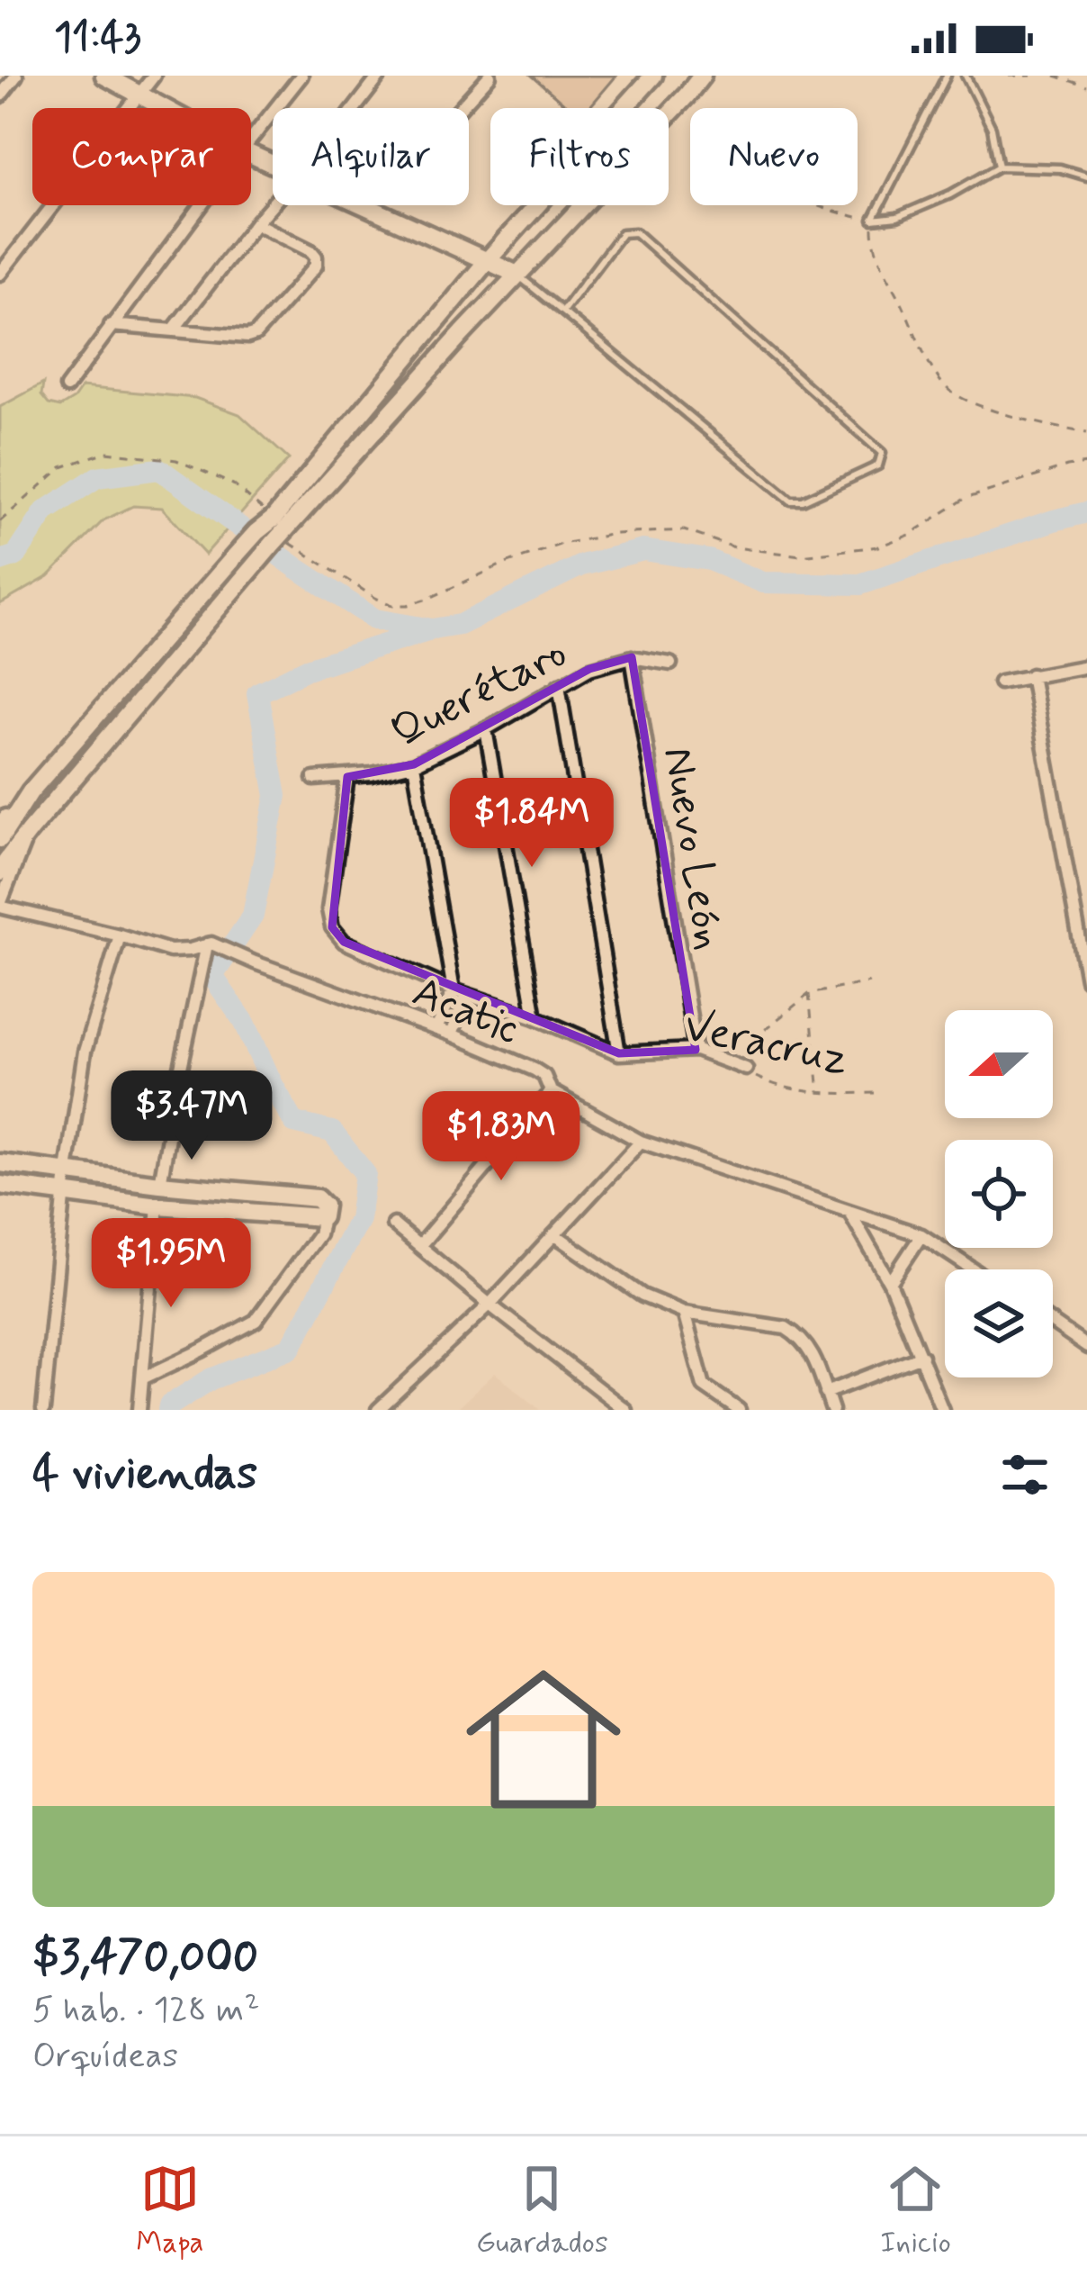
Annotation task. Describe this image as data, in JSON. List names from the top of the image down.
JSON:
{
  "streets": {
    "street": [
      "Querétaro",
      "Nuevo León",
      "Acatic",
      "Veracruz"
    ]
  },
  "crossings": [
    ["Querétaro", "Nuevo León"],
    ["Querétaro", "Veracruz"],
    ["Nuevo León", "Veracruz"]
  ],
  "north": "left",
  "page": {
    "status": "11:43",
    "chip": [
      "Comprar",
      "Alquilar",
      "Filtros",
      "Nuevo"
    ],
    "price": [
      "$1.84M",
      "$3.47M",
      "$1.83M",
      "$1.95M"
    ],
    "heading": "4 viviendas",
    "list": [
      {
        "name": "$3,470,000",
        "note": "5 hab. · 128 m² · Orquídeas"
      }
    ],
    "tabs": ["Mapa", "Guardados", "Inicio"]
  }
}
